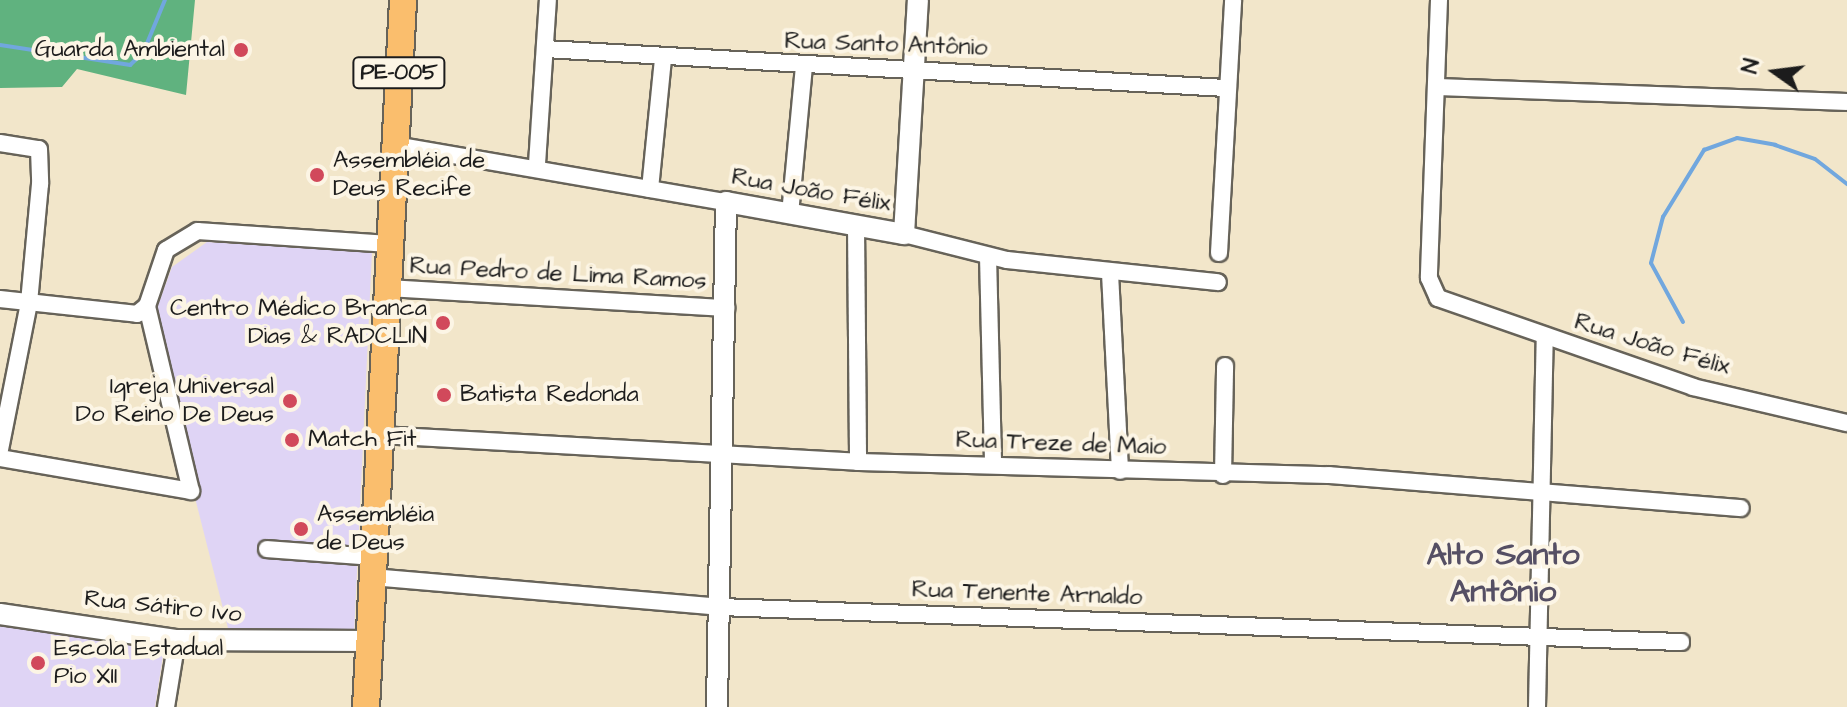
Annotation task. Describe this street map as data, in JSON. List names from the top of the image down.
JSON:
{
  "streets": {
    "main road": ["PE-005"],
    "street": [
      "Rua Santo Antônio",
      "Rua João Félix",
      "Rua Pedro de Lima Ramos",
      "Rua Treze de Maio",
      "Rua Tenente Arnaldo",
      "Rua Sátiro Ivo"
    ]
  },
  "crossings": [
    ["PE-005", "Rua João Félix"],
    ["PE-005", "Rua Pedro de Lima Ramos"],
    ["PE-005", "Rua Treze de Maio"],
    ["PE-005", "Rua Tenente Arnaldo"],
    ["PE-005", "Rua Sátiro Ivo"]
  ],
  "districts": ["Alto Santo Antônio"],
  "places": [
    "Guarda Ambiental",
    "Assembléia de Deus Recife",
    "Centro Médico Branca Dias & RADCLIN",
    "Batista Redonda",
    "Igreja Universal Do Reino De Deus",
    "Match Fit",
    "Assembléia de Deus",
    "Escola Estadual Pio XII"
  ],
  "north": "left"
}
